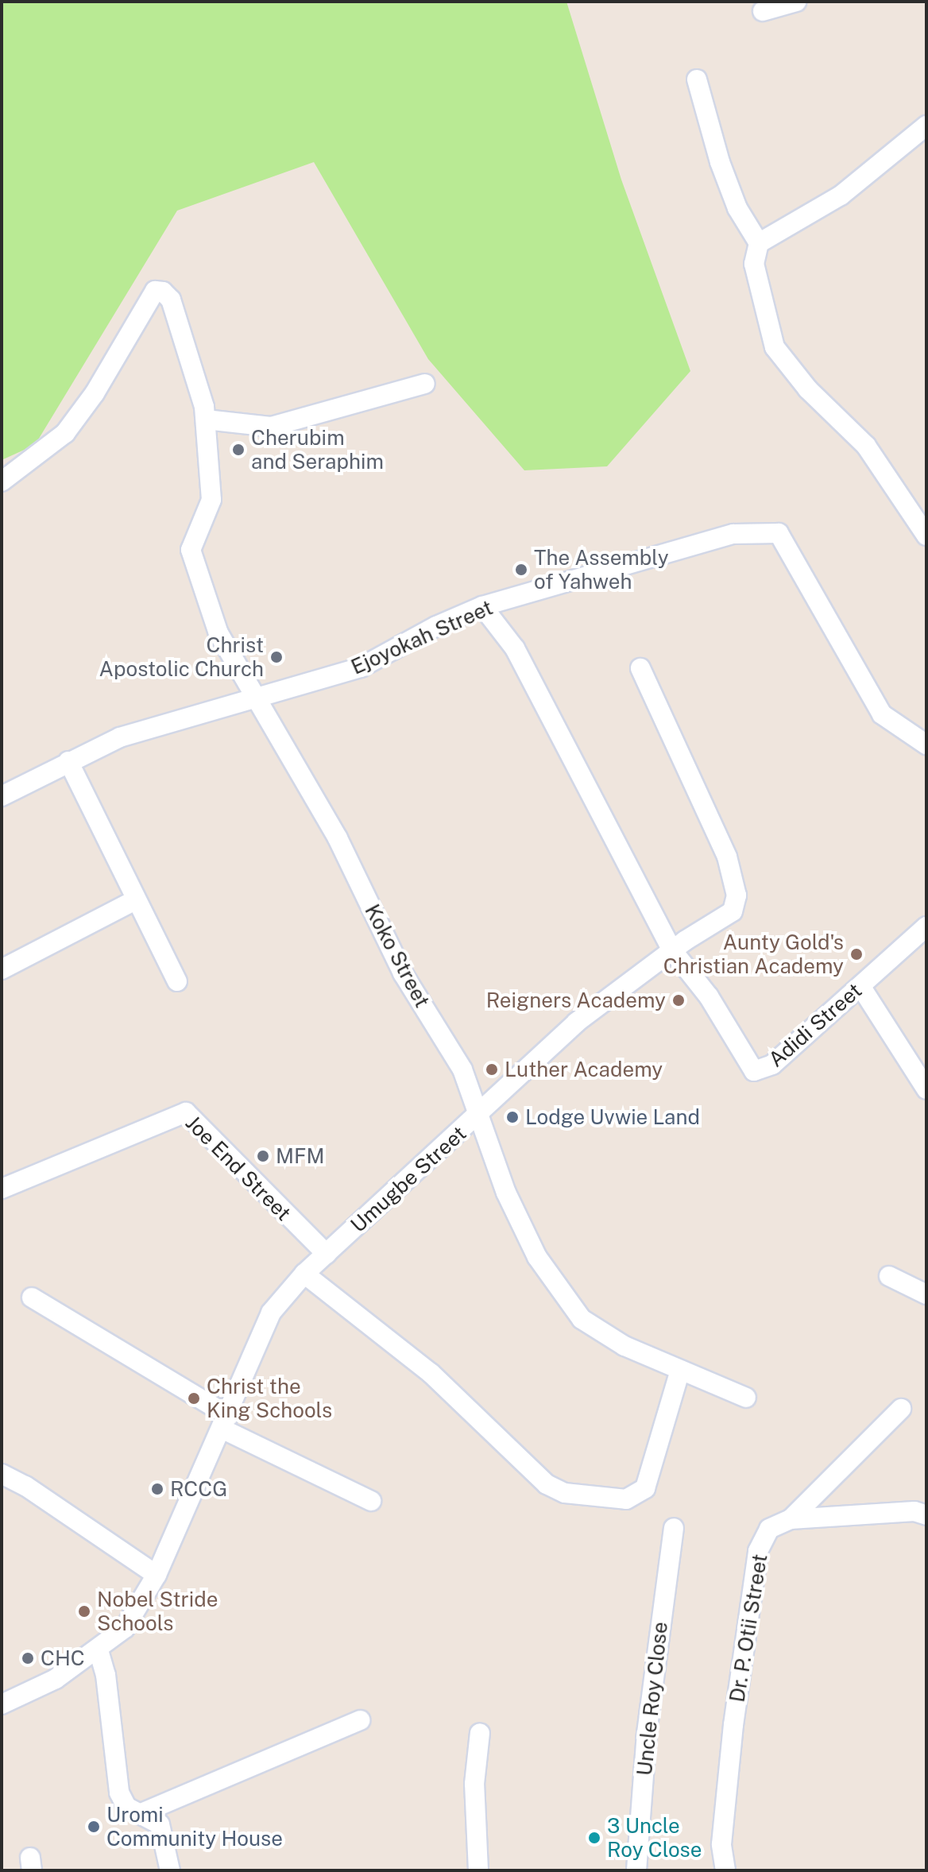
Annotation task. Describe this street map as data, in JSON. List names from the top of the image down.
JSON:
{
  "streets": {
    "street": [
      "Ejoyokah Street",
      "Koko Street",
      "Adidi Street",
      "Joe End Street",
      "Umugbe Street",
      "Dr. P. Otii Street",
      "Uncle Roy Close"
    ]
  },
  "crossings": [
    ["Ejoyokah Street", "Koko Street"],
    ["Koko Street", "Umugbe Street"],
    ["Adidi Street", "Umugbe Street"],
    ["Joe End Street", "Umugbe Street"]
  ],
  "places": [
    "Cherubim and Seraphim",
    "The Assembly of Yahweh",
    "Christ Apostolic Church",
    "Aunty Gold's Christian Academy",
    "Reigners Academy",
    "Luther Academy",
    "Lodge Uvwie Land",
    "MFM",
    "Christ the King Schools",
    "RCCG",
    "Nobel Stride Schools",
    "CHC",
    "Uromi Community House",
    "3 Uncle Roy Close"
  ]
}
